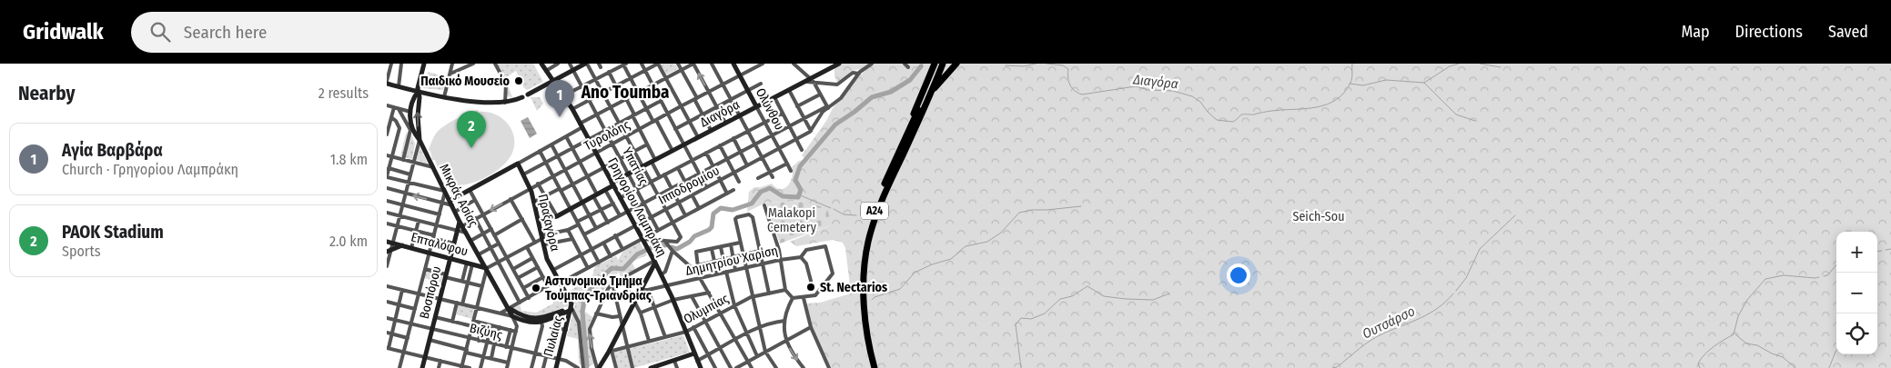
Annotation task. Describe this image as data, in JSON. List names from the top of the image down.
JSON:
{
  "streets": {
    "highway": ["Α24"],
    "street": [
      "Ολύνθου",
      "Διαγόρα",
      "Τυρολόης",
      "Υπατίας",
      "Ιπποδρομίου",
      "Μικράς Ασίας",
      "Γρηγορίου Λαμπράκη",
      "Πραξαγόρα",
      "Επταλόφου",
      "Δημητρίου Χαρίση",
      "Βοσπόρου",
      "Ολυμπίας",
      "Βιζύης",
      "Πυλαίας"
    ]
  },
  "crossings": [
    ["Ολύνθου", "Διαγόρα"],
    ["Ολύνθου", "Τυρολόης"],
    ["Ολύνθου", "Ιπποδρομίου"],
    ["Διαγόρα", "Υπατίας"],
    ["Διαγόρα", "Γρηγορίου Λαμπράκη"],
    ["Διαγόρα", "Πραξαγόρα"],
    ["Τυρολόης", "Υπατίας"],
    ["Τυρολόης", "Μικράς Ασίας"],
    ["Τυρολόης", "Γρηγορίου Λαμπράκη"],
    ["Τυρολόης", "Πραξαγόρα"],
    ["Τυρολόης", "Βοσπόρου"],
    ["Υπατίας", "Ιπποδρομίου"],
    ["Ιπποδρομίου", "Γρηγορίου Λαμπράκη"],
    ["Ιπποδρομίου", "Πραξαγόρα"],
    ["Μικράς Ασίας", "Επταλόφου"],
    ["Μικράς Ασίας", "Βοσπόρου"],
    ["Γρηγορίου Λαμπράκη", "Δημητρίου Χαρίση"],
    ["Γρηγορίου Λαμπράκη", "Ολυμπίας"],
    ["Πραξαγόρα", "Πυλαίας"],
    ["Επταλόφου", "Βοσπόρου"],
    ["Βοσπόρου", "Βιζύης"],
    ["Βιζύης", "Πυλαίας"]
  ],
  "districts": ["Ano Toumba"],
  "water": ["Διαγόρα", "Ουτσάρσο"],
  "parks": ["Malakopi Cemetery", "Seich-Sou"],
  "places": ["Παιδικό Μουσείο", "St. Nectarios", "Αστυνομικό Τμήμα Τούμπας-Τριανδρίας"],
  "page": {
    "header": "Gridwalk",
    "search": "Search here",
    "nav": ["Map", "Directions", "Saved"],
    "heading": ["Nearby", "2 results"],
    "pins": ["1", "2"],
    "list": [
      {
        "mark": "1",
        "name": "Αγία Βαρβάρα",
        "note": "Church · Γρηγορίου Λαμπράκη",
        "value": "1.8 km"
      },
      {
        "mark": "2",
        "name": "PAOK Stadium",
        "note": "Sports",
        "value": "2.0 km"
      }
    ],
    "map_buttons": ["+", "−"]
  }
}
